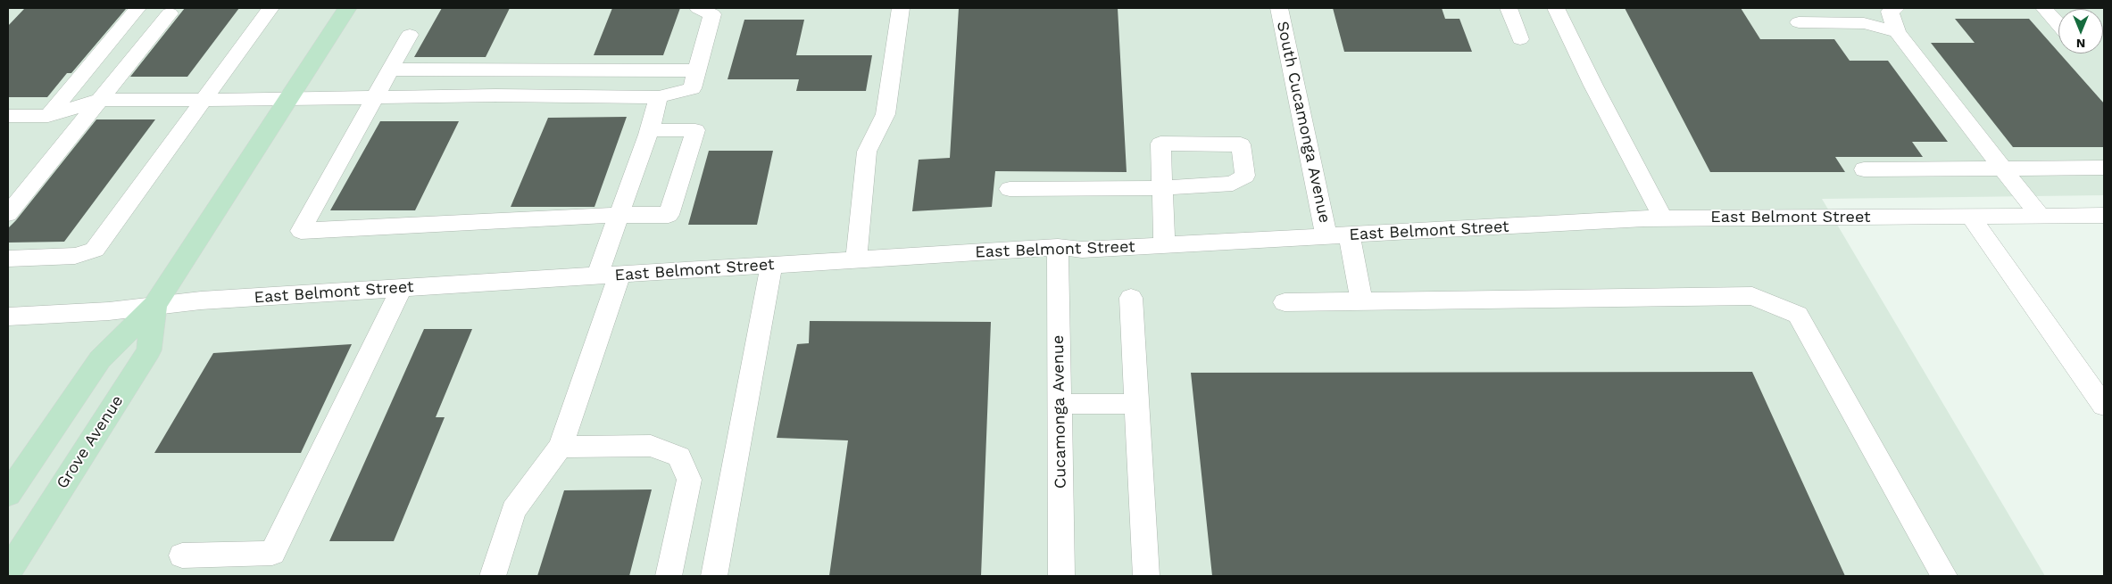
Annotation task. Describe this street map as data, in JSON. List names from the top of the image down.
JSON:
{
  "streets": {
    "main road": ["Grove Avenue"],
    "street": ["South Cucamonga Avenue", "East Belmont Street", "Cucamonga Avenue"]
  },
  "crossings": [
    ["South Cucamonga Avenue", "East Belmont Street"],
    ["East Belmont Street", "Cucamonga Avenue"],
    ["East Belmont Street", "Grove Avenue"]
  ],
  "north": "bottom"
}
